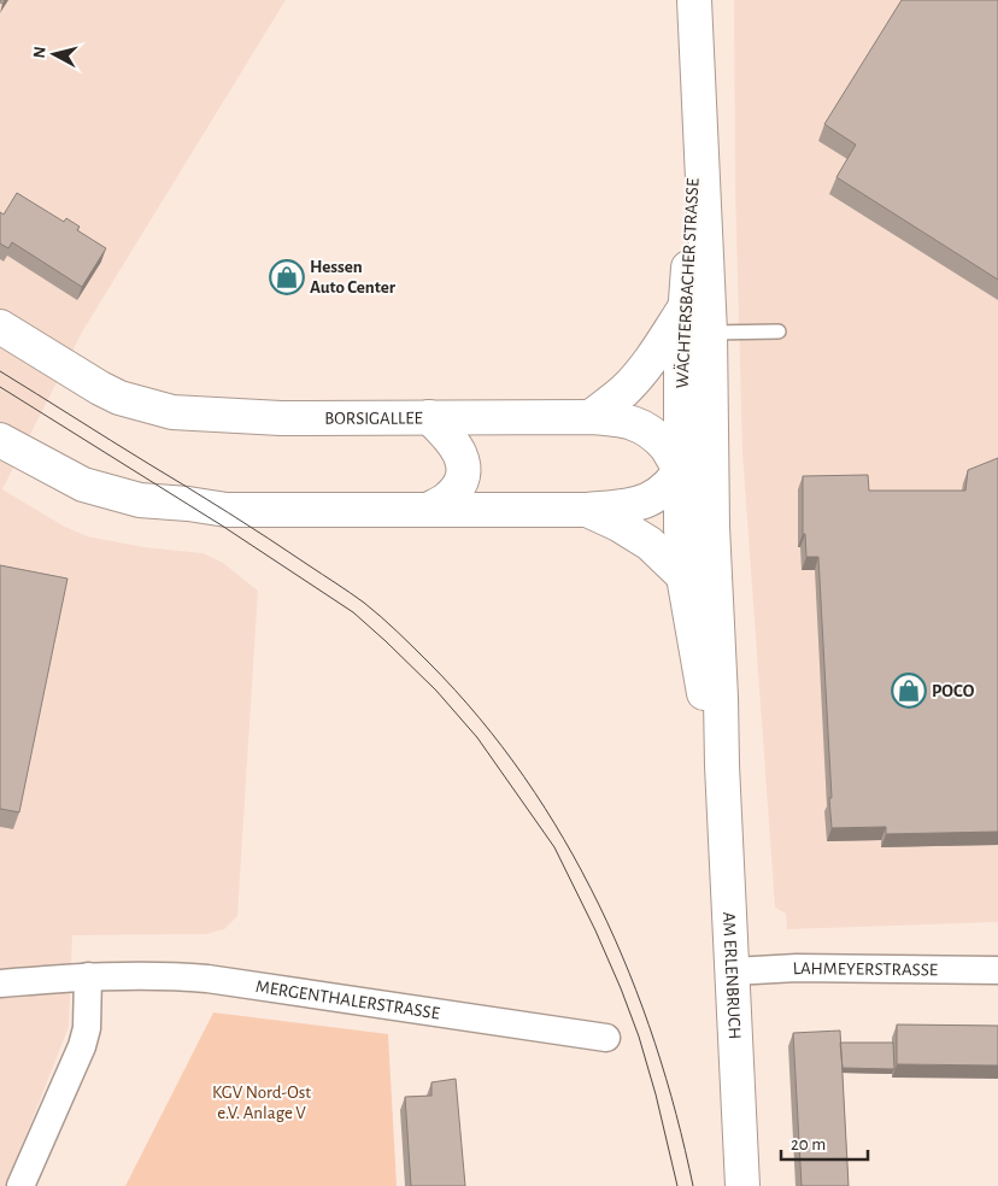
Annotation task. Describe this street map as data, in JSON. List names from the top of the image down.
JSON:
{
  "streets": {
    "main road": ["WÄCHTERSBACHER STRASSE", "BORSIGALLEE", "AM ERLENBRUCH"],
    "street": ["LAHMEYERSTRASSE", "MERGENTHALERSTRASSE"]
  },
  "crossings": [
    ["WÄCHTERSBACHER STRASSE", "BORSIGALLEE"],
    ["WÄCHTERSBACHER STRASSE", "AM ERLENBRUCH"],
    ["BORSIGALLEE", "AM ERLENBRUCH"],
    ["LAHMEYERSTRASSE", "AM ERLENBRUCH"]
  ],
  "parks": ["KGV Nord-Ost e.V. Anlage V"],
  "places": {
    "shop": ["Hessen Auto Center", "POCO"]
  },
  "scale_bar": "20 m",
  "north": "left"
}
